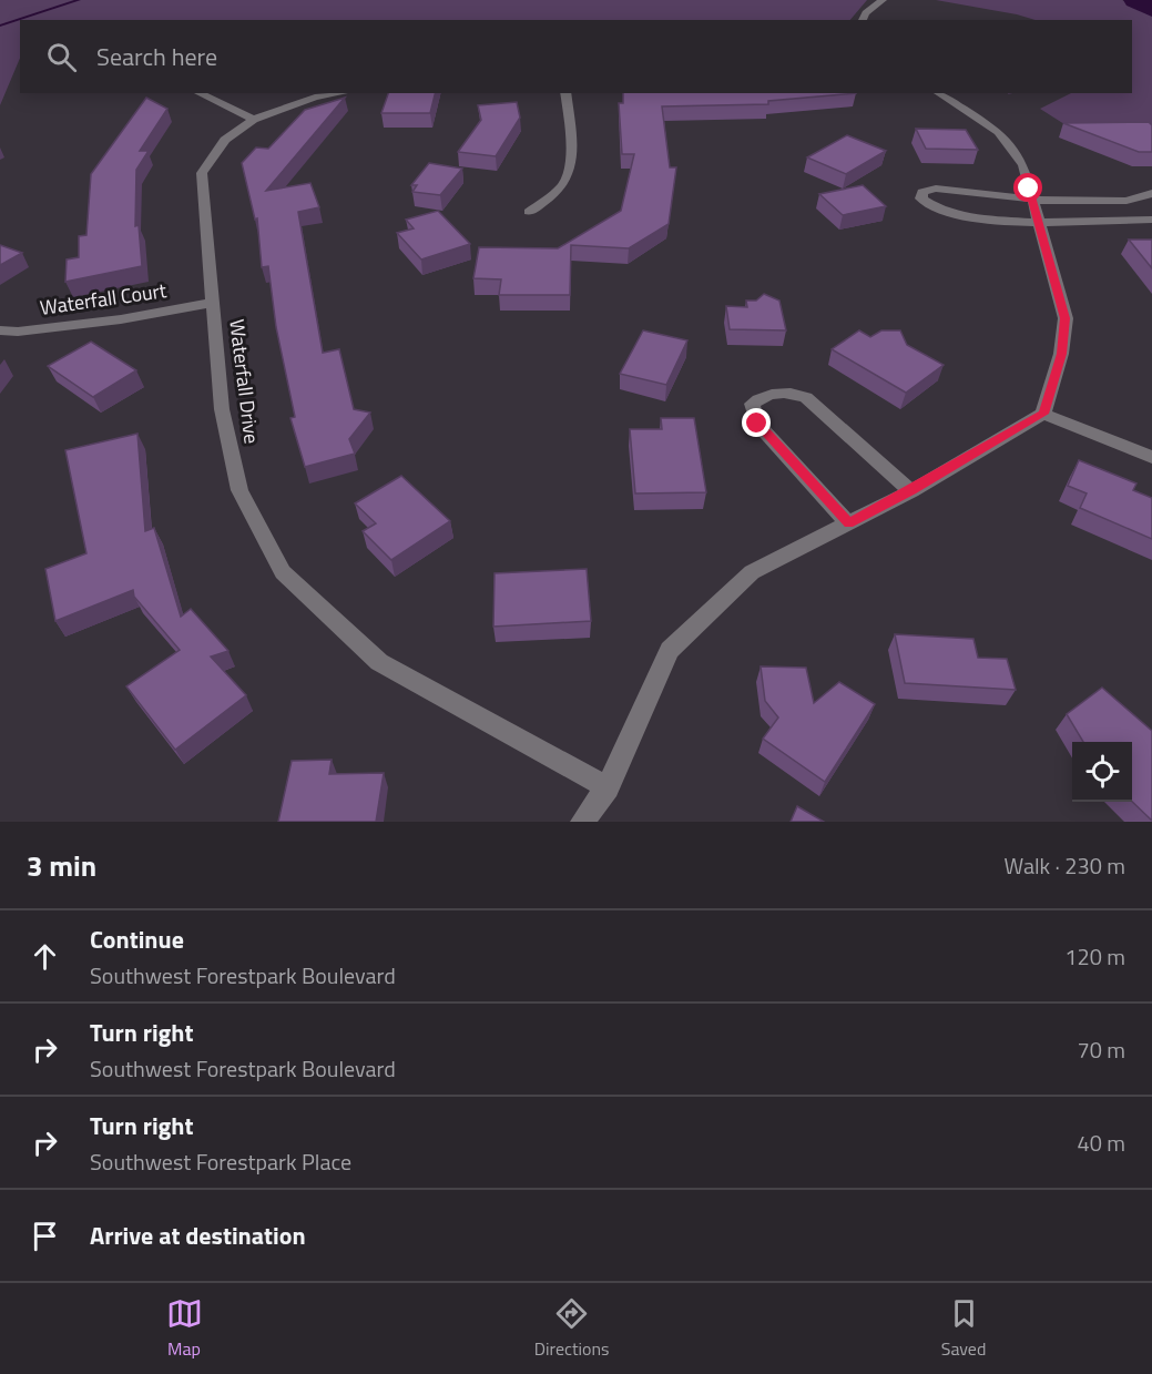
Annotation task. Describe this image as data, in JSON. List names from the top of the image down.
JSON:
{
  "streets": {
    "street": ["Waterfall Court", "Waterfall Drive"]
  },
  "crossings": [
    ["Waterfall Court", "Waterfall Drive"]
  ],
  "page": {
    "search": "Search here",
    "heading": ["3 min", "Walk · 230 m"],
    "list": [
      ["Continue", "Southwest Forestpark Boulevard", "120 m"],
      ["Turn right", "Southwest Forestpark Boulevard", "70 m"],
      ["Turn right", "Southwest Forestpark Place", "40 m"],
      "Arrive at destination"
    ],
    "nav": ["Map", "Directions", "Saved"]
  }
}
